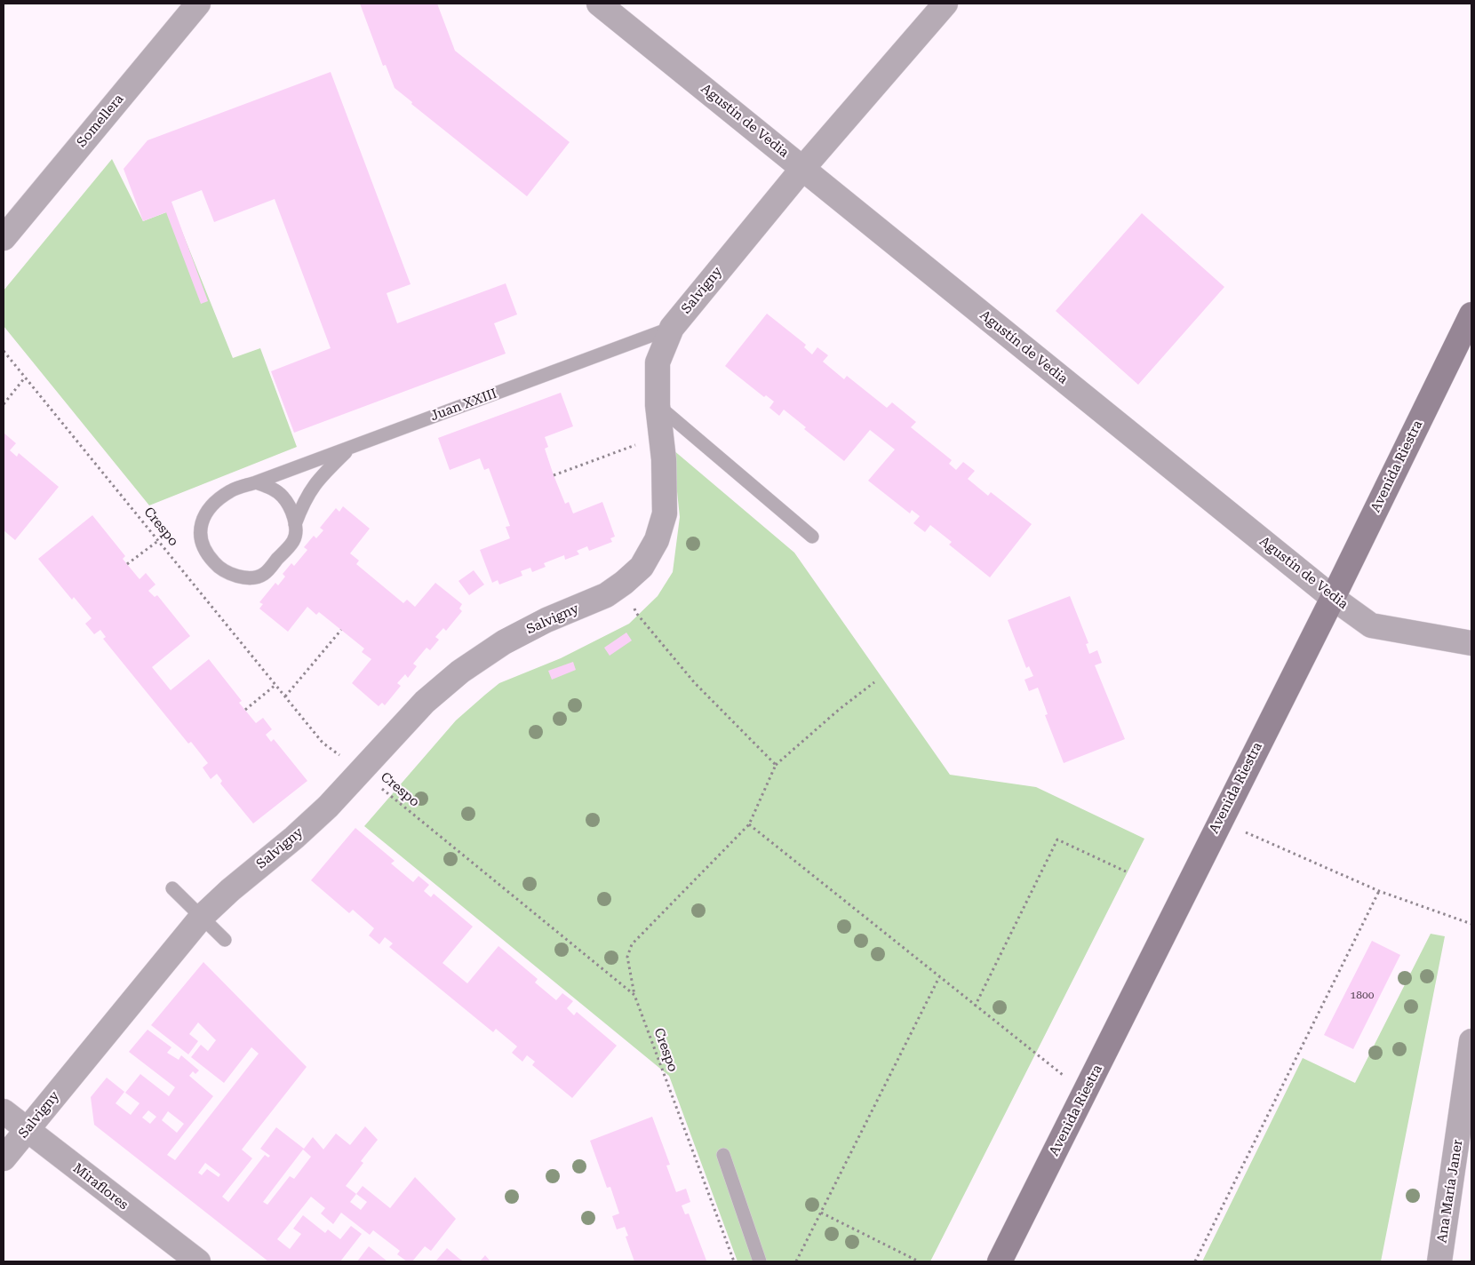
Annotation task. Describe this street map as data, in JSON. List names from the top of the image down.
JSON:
{
  "streets": {
    "main road": ["Avenida Riestra"],
    "street": [
      "Somellera",
      "Agustín de Vedia",
      "Salvigny",
      "Miraflores",
      "Ana María Janer"
    ],
    "lane": ["Juan XXIII"],
    "path": ["Crespo"]
  },
  "crossings": [
    ["Agustín de Vedia", "Salvigny"],
    ["Agustín de Vedia", "Avenida Riestra"],
    ["Salvigny", "Juan XXIII"],
    ["Salvigny", "Crespo"],
    ["Salvigny", "Miraflores"]
  ],
  "house_numbers": ["1800"]
}
